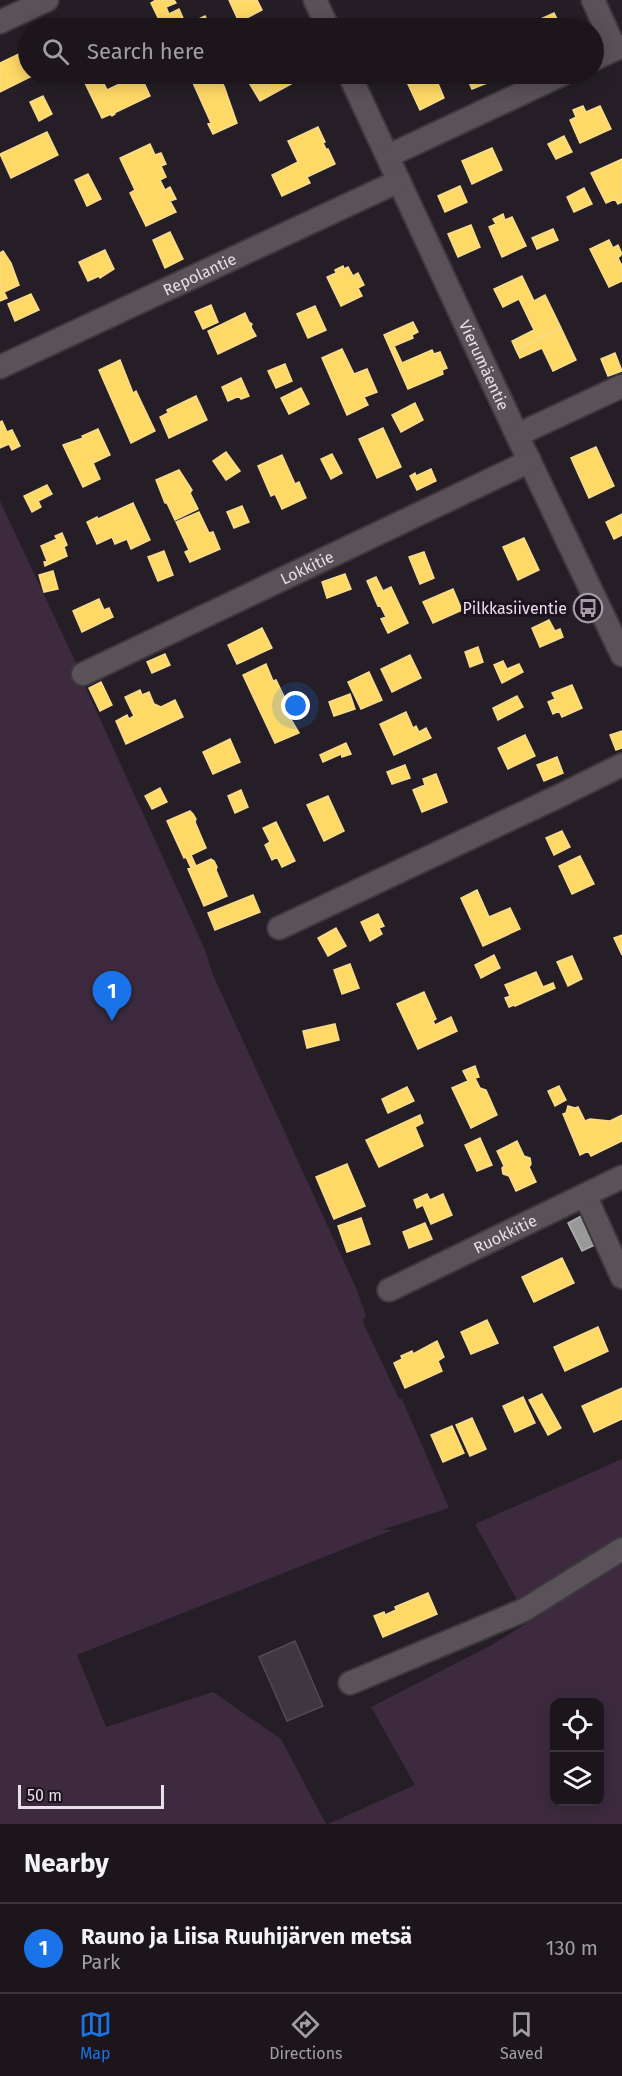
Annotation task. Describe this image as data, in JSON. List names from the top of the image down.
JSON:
{
  "streets": {
    "street": [
      "Repolantie",
      "Vierumäentie",
      "Lokkitie",
      "Ruokkitie"
    ]
  },
  "crossings": [
    ["Repolantie", "Vierumäentie"],
    ["Vierumäentie", "Lokkitie"]
  ],
  "places": {
    "bus stop": ["Pilkkasiiventie"]
  },
  "scale_bar": "50 m",
  "page": {
    "search": "Search here",
    "pins": "1",
    "scale": "50 m",
    "heading": "Nearby",
    "list": [
      {
        "mark": "1",
        "name": "Rauno ja Liisa Ruuhijärven metsä",
        "note": "Park",
        "value": "130 m"
      }
    ],
    "nav": ["Map", "Directions", "Saved"]
  }
}
